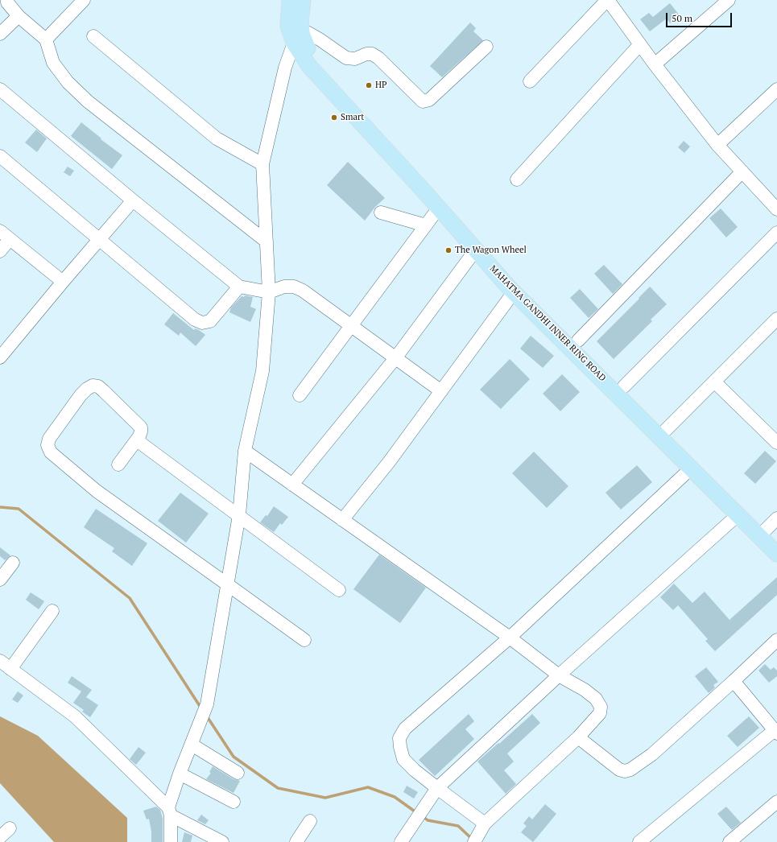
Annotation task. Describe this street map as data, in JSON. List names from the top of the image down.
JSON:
{
  "streets": {
    "main road": ["MAHATMA GANDHI INNER RING ROAD"]
  },
  "places": ["HP", "Smart", "The Wagon Wheel"],
  "scale_bar": "50 m"
}
